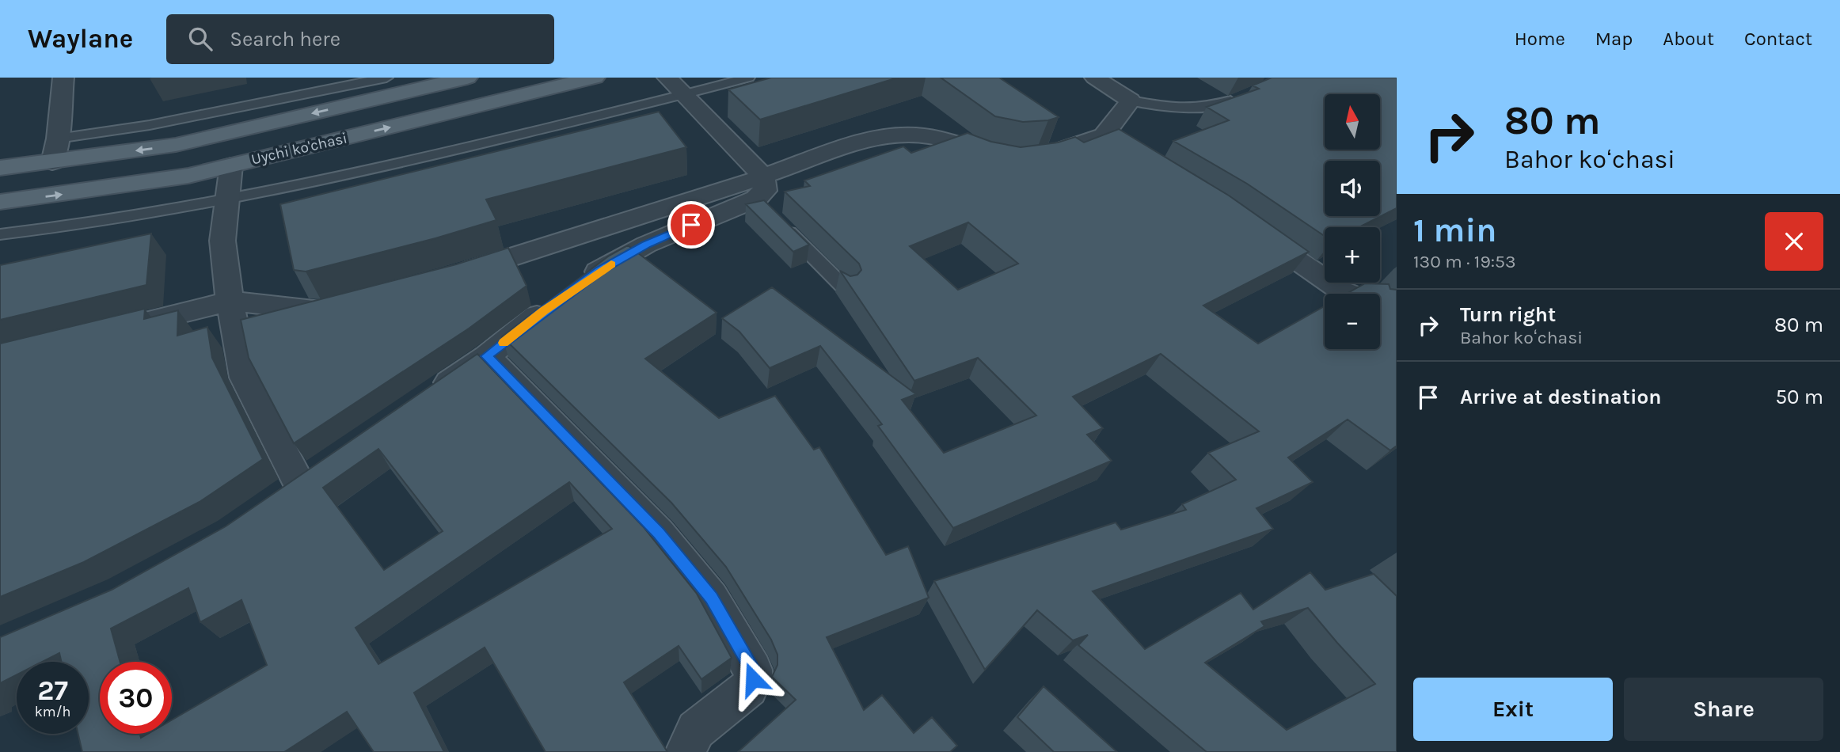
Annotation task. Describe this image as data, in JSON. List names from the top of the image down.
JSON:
{
  "streets": {
    "main road": ["Uychi ko'chasi"]
  },
  "north": "top",
  "page": {
    "header": "Waylane",
    "search": "Search here",
    "nav": [
      "Home",
      "Map",
      "About",
      "Contact"
    ],
    "turn": ["80 m", "Bahor koʻchasi"],
    "map_buttons": ["+", "−"],
    "heading": ["1 min", "130 m · 19:53"],
    "list": [
      {
        "name": "Turn right",
        "note": "Bahor koʻchasi",
        "value": "80 m"
      },
      {
        "name": "Arrive at destination",
        "value": "50 m"
      }
    ],
    "speed": "27 km/h",
    "limit": "30",
    "buttons": ["Exit", "Share"]
  }
}
